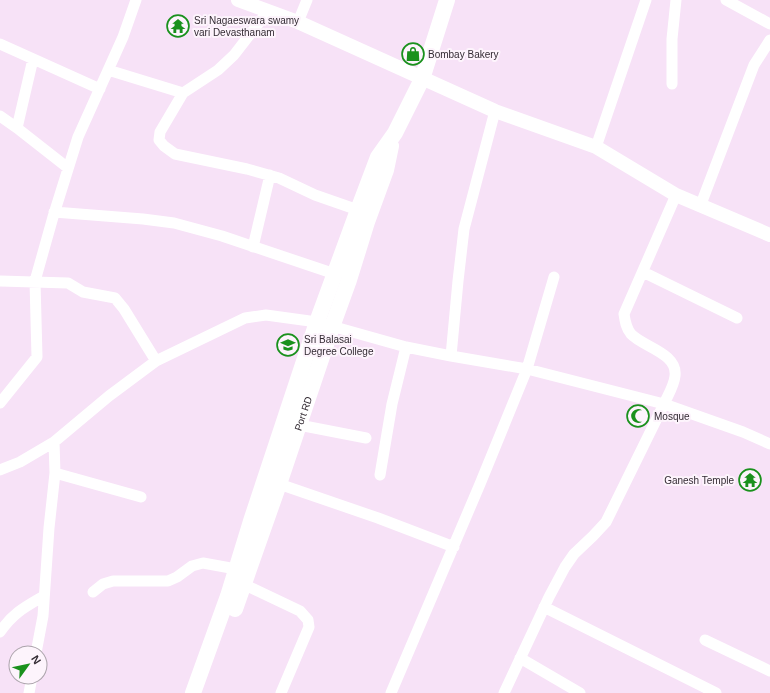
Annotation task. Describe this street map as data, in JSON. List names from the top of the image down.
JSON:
{
  "streets": {
    "main road": ["Port RD"]
  },
  "places": {
    "temple": ["Sri Nagaeswara swamy vari Devasthanam", "Ganesh Temple"],
    "shop": ["Bombay Bakery"],
    "school or university": ["Sri Balasai Degree College"],
    "mosque": ["Mosque"]
  },
  "north": "top right"
}
